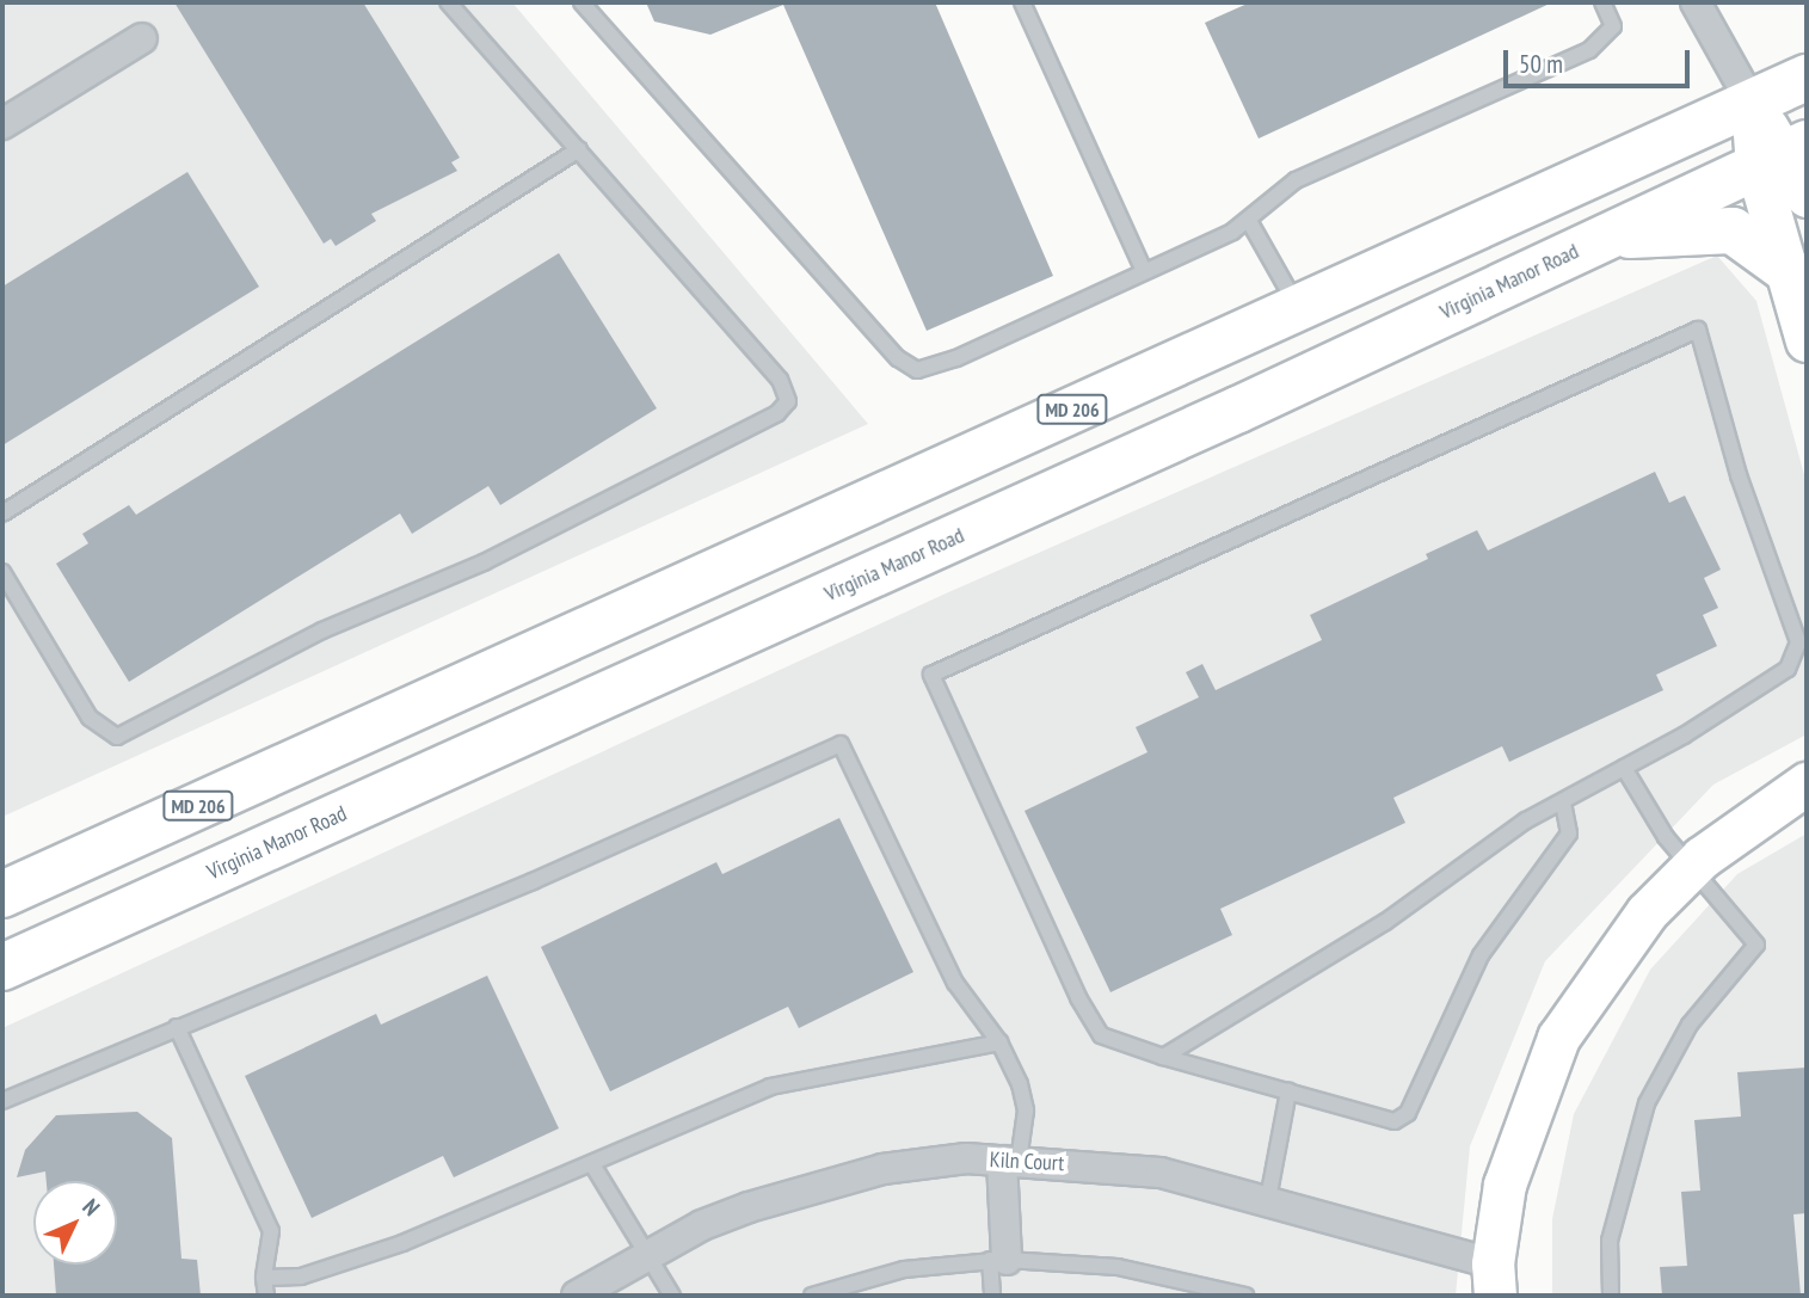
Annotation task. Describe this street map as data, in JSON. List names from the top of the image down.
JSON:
{
  "streets": {
    "main road": ["Virginia Manor Road", "MD 206"],
    "street": ["Kiln Court"]
  },
  "scale_bar": "50 m",
  "north": "top right"
}
